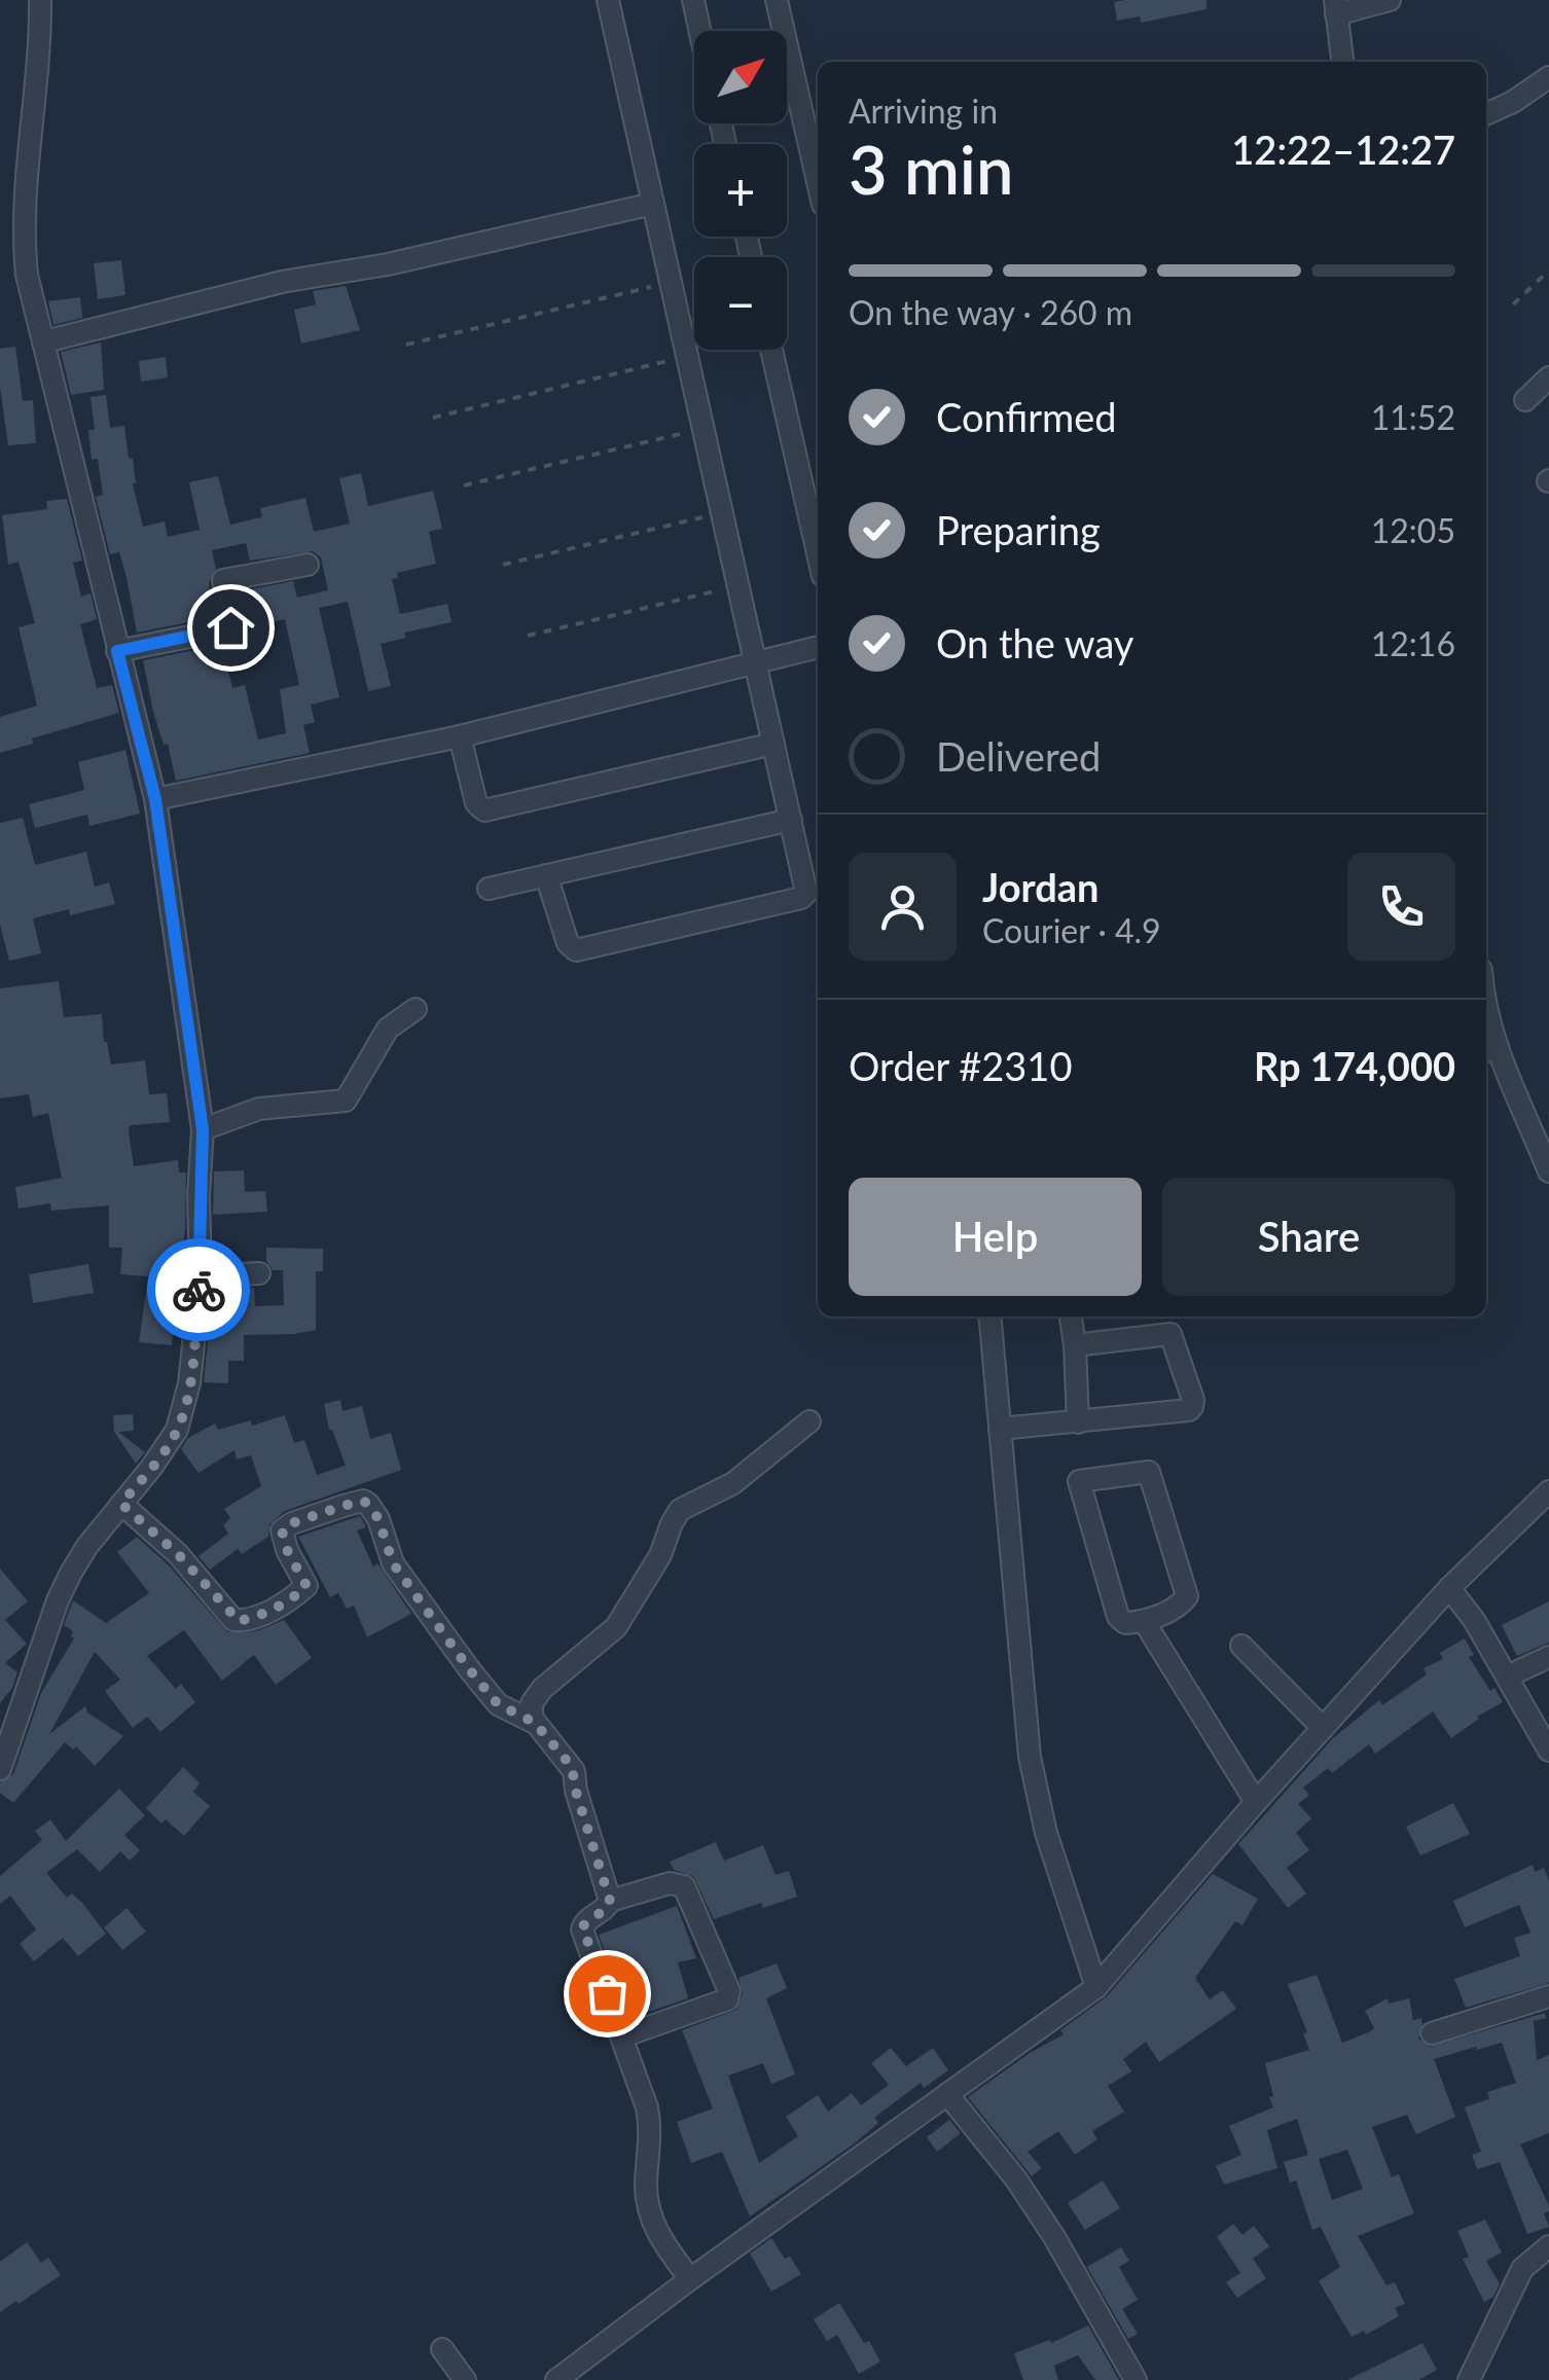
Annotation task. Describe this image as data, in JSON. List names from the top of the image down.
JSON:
{
  "north": "top right",
  "page": {
    "map_buttons": ["+", "−"],
    "heading": ["3 min", "Arriving in", "12:22–12:27"],
    "panel": [
      "Jordan",
      "Courier · 4.9",
      "Order #2310",
      "Rp 174,000"
    ],
    "bar": "On the way · 260 m",
    "list": [
      ["Confirmed", "11:52"],
      ["Preparing", "12:05"],
      ["On the way", "12:16"],
      "Delivered"
    ],
    "buttons": ["Help", "Share"]
  }
}
